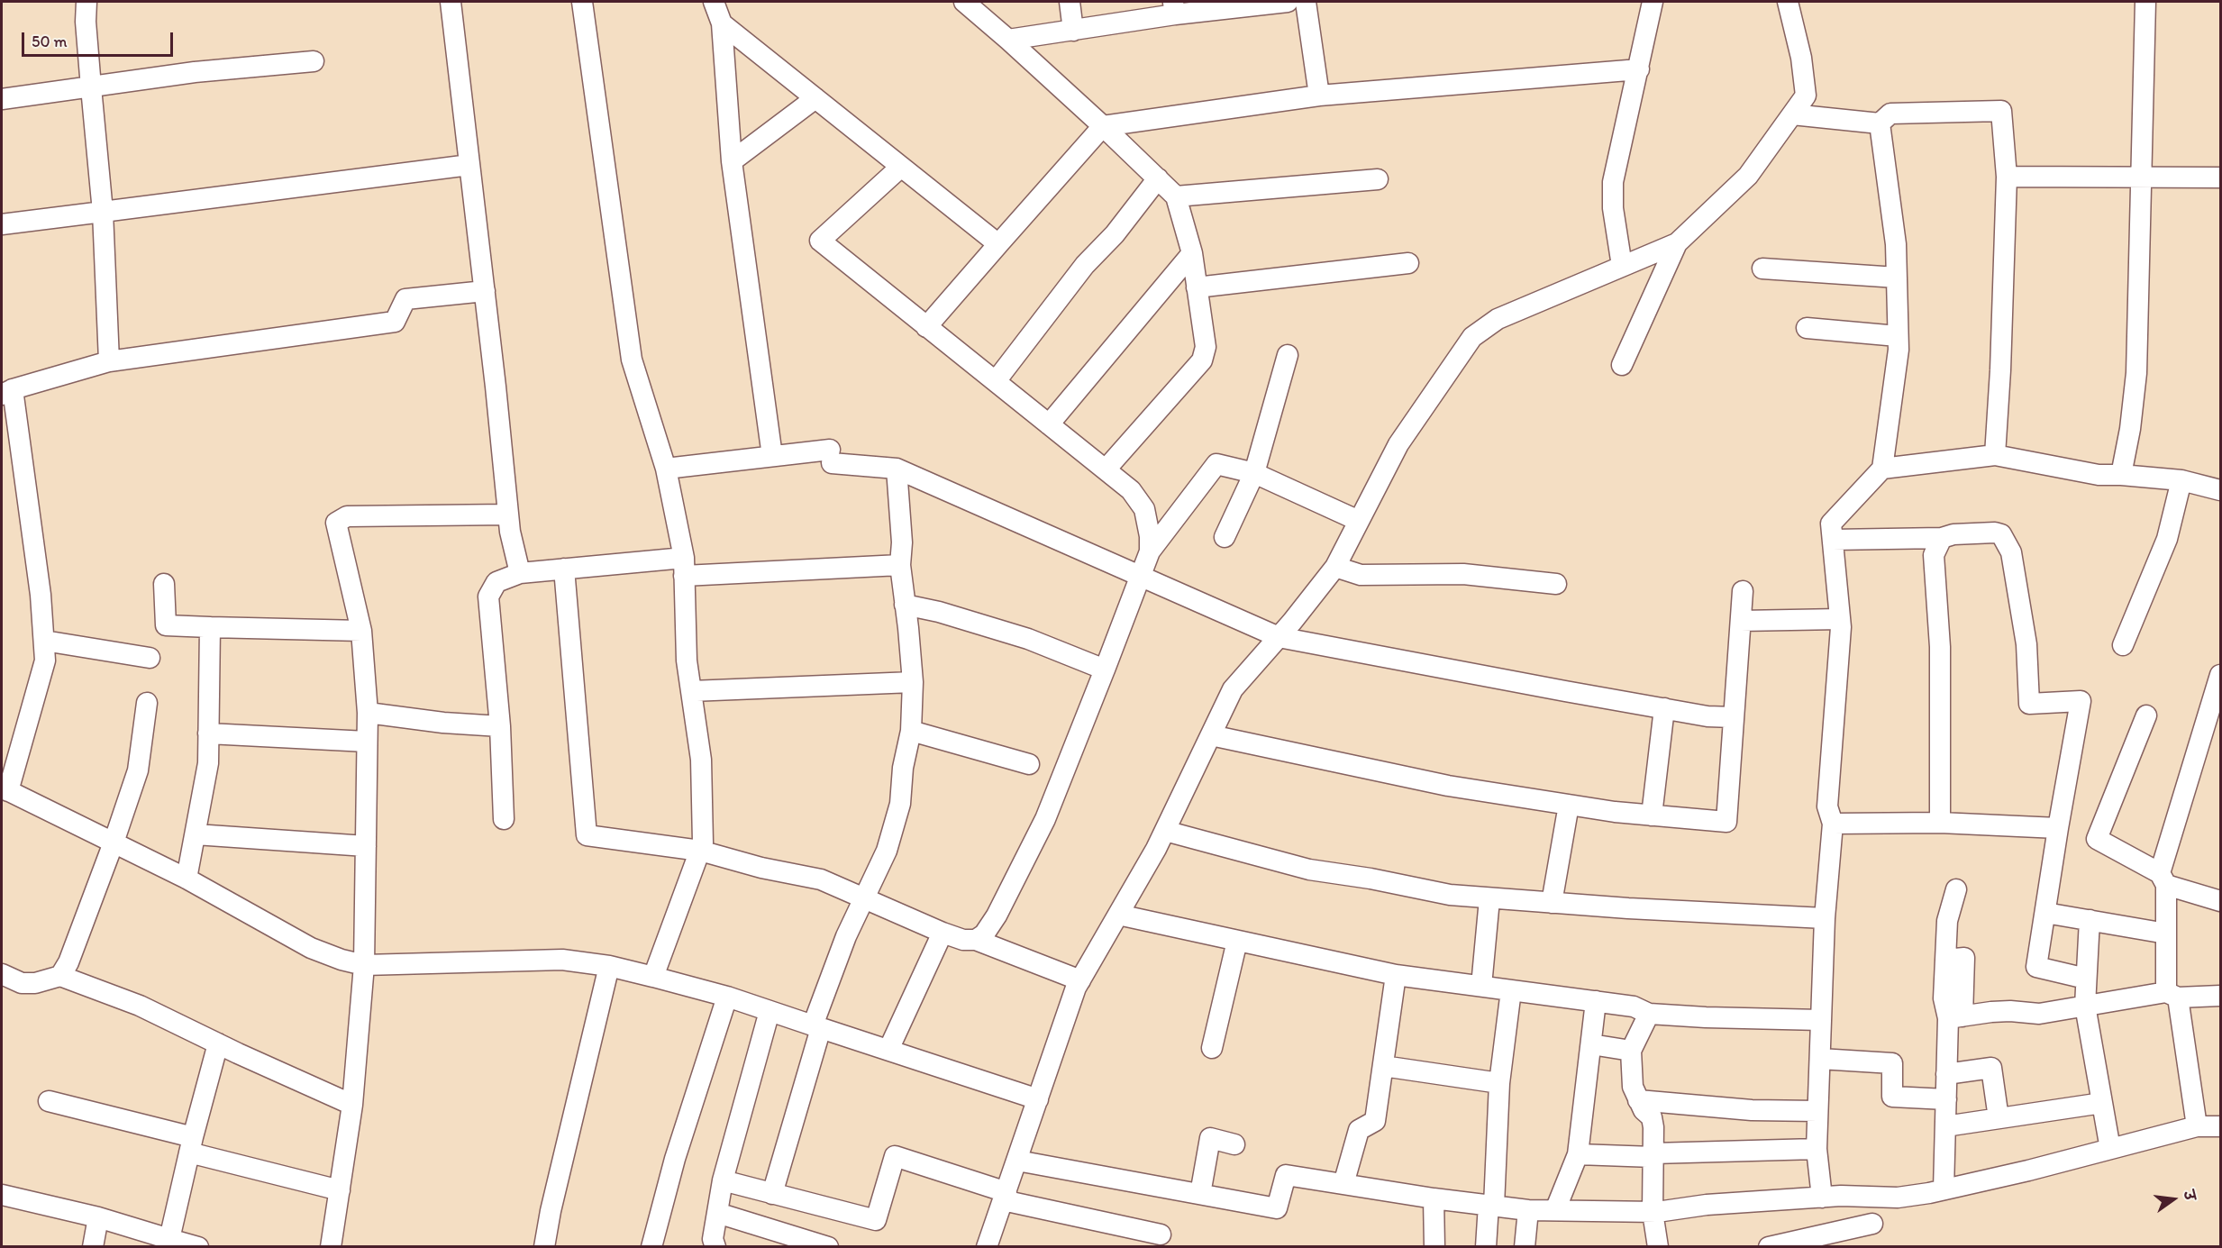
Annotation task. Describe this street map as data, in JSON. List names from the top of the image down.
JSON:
{
  "scale_bar": "50 m",
  "north": "right"
}
